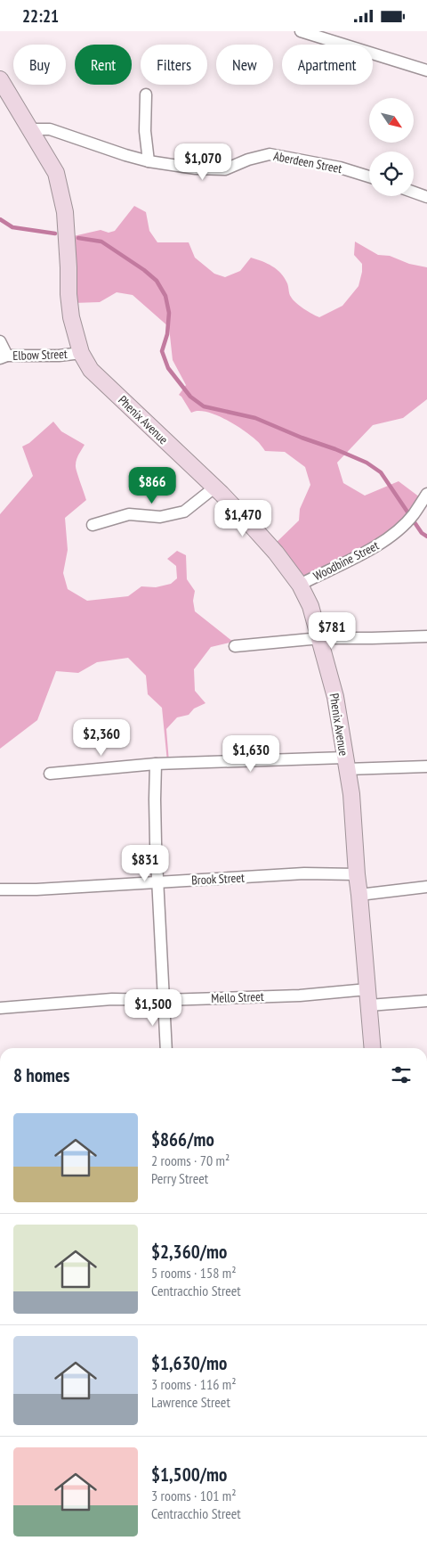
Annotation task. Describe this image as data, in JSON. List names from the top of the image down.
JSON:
{
  "streets": {
    "main road": ["Phenix Avenue"],
    "street": [
      "Aberdeen Street",
      "Elbow Street",
      "Woodbine Street",
      "Brook Street",
      "Mello Street"
    ]
  },
  "crossings": [
    ["Aberdeen Street", "Phenix Avenue"],
    ["Elbow Street", "Phenix Avenue"],
    ["Phenix Avenue", "Woodbine Street"],
    ["Phenix Avenue", "Brook Street"],
    ["Phenix Avenue", "Mello Street"]
  ],
  "north": "bottom right",
  "page": {
    "status": "22:21",
    "chip": [
      "Buy",
      "Rent",
      "Filters",
      "New",
      "Apartment"
    ],
    "price": [
      "$1,070",
      "$866",
      "$1,470",
      "$781",
      "$2,360",
      "$1,630",
      "$831",
      "$1,500"
    ],
    "heading": "8 homes",
    "list": [
      {
        "name": "$866/mo",
        "note": "2 rooms · 70 m² · Perry Street"
      },
      {
        "name": "$2,360/mo",
        "note": "5 rooms · 158 m² · Centracchio Street"
      },
      {
        "name": "$1,630/mo",
        "note": "3 rooms · 116 m² · Lawrence Street"
      },
      {
        "name": "$1,500/mo",
        "note": "3 rooms · 101 m² · Centracchio Street"
      }
    ]
  }
}
